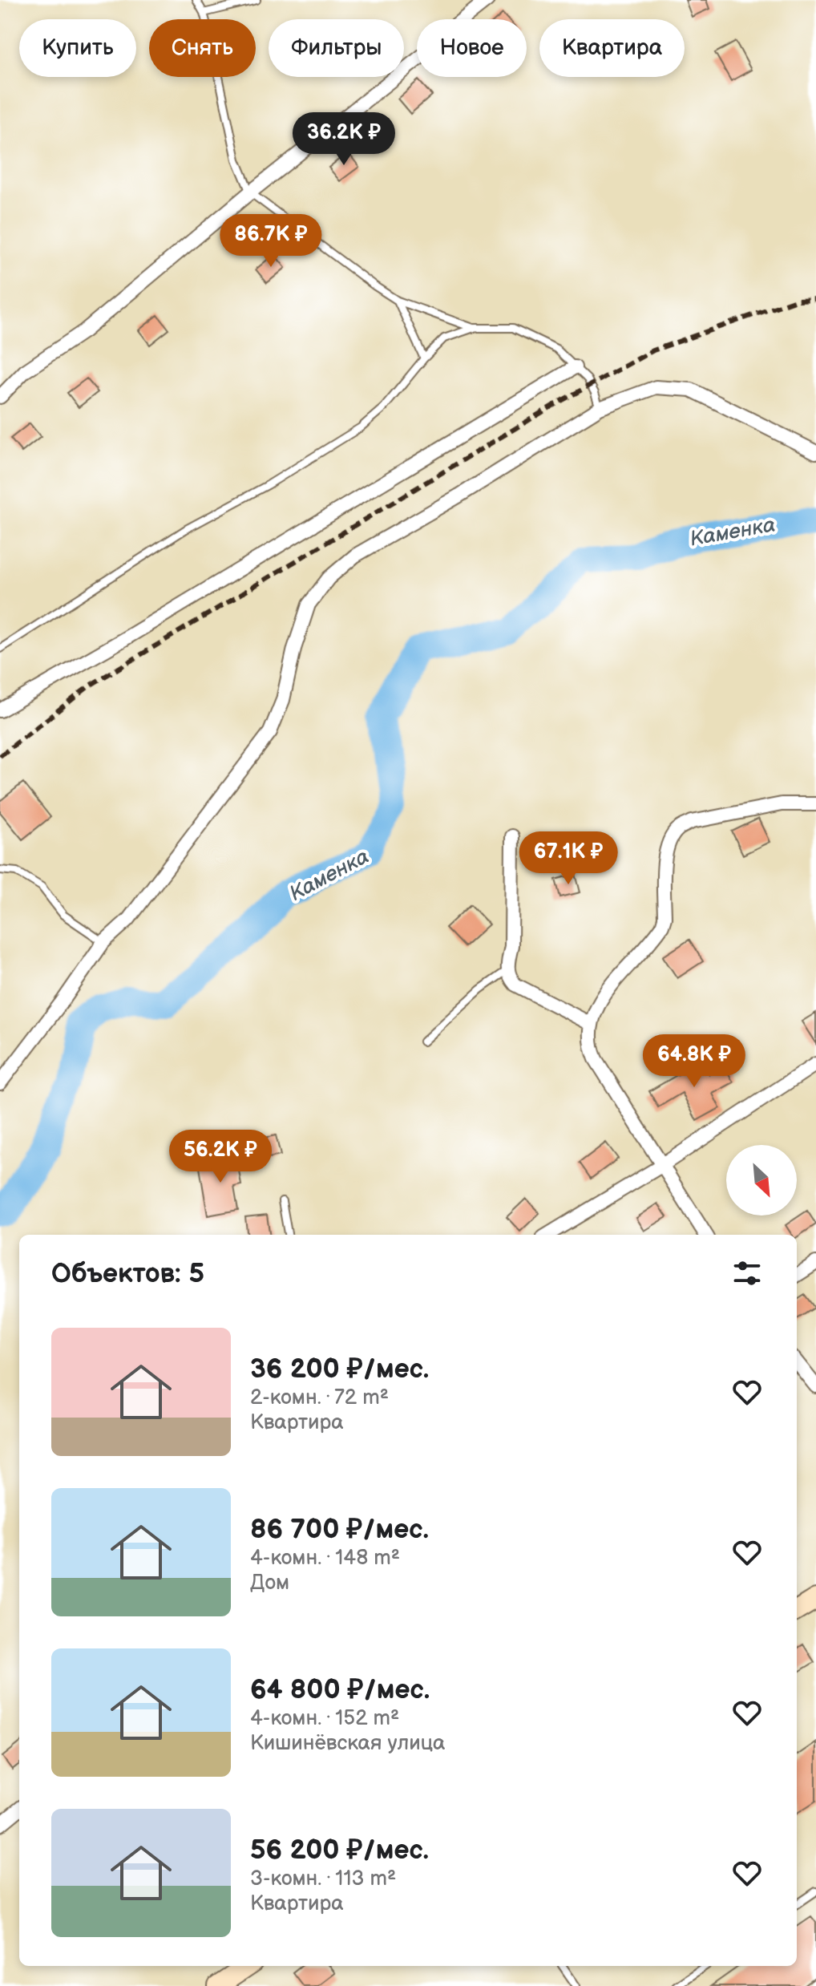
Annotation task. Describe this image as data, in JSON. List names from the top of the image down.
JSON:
{
  "water": ["Каменка"],
  "north": "bottom right",
  "page": {
    "chip": [
      "Купить",
      "Снять",
      "Фильтры",
      "Новое",
      "Квартира"
    ],
    "price": [
      "36.2K ₽",
      "86.7K ₽",
      "67.1K ₽",
      "64.8K ₽",
      "56.2K ₽"
    ],
    "heading": "Объектов: 5",
    "list": [
      {
        "name": "36 200 ₽/мес.",
        "note": "2-комн. · 72 m² · Квартира"
      },
      {
        "name": "86 700 ₽/мес.",
        "note": "4-комн. · 148 m² · Дом"
      },
      {
        "name": "64 800 ₽/мес.",
        "note": "4-комн. · 152 m² · Кишинёвская улица"
      },
      {
        "name": "56 200 ₽/мес.",
        "note": "3-комн. · 113 m² · Квартира"
      }
    ]
  }
}
